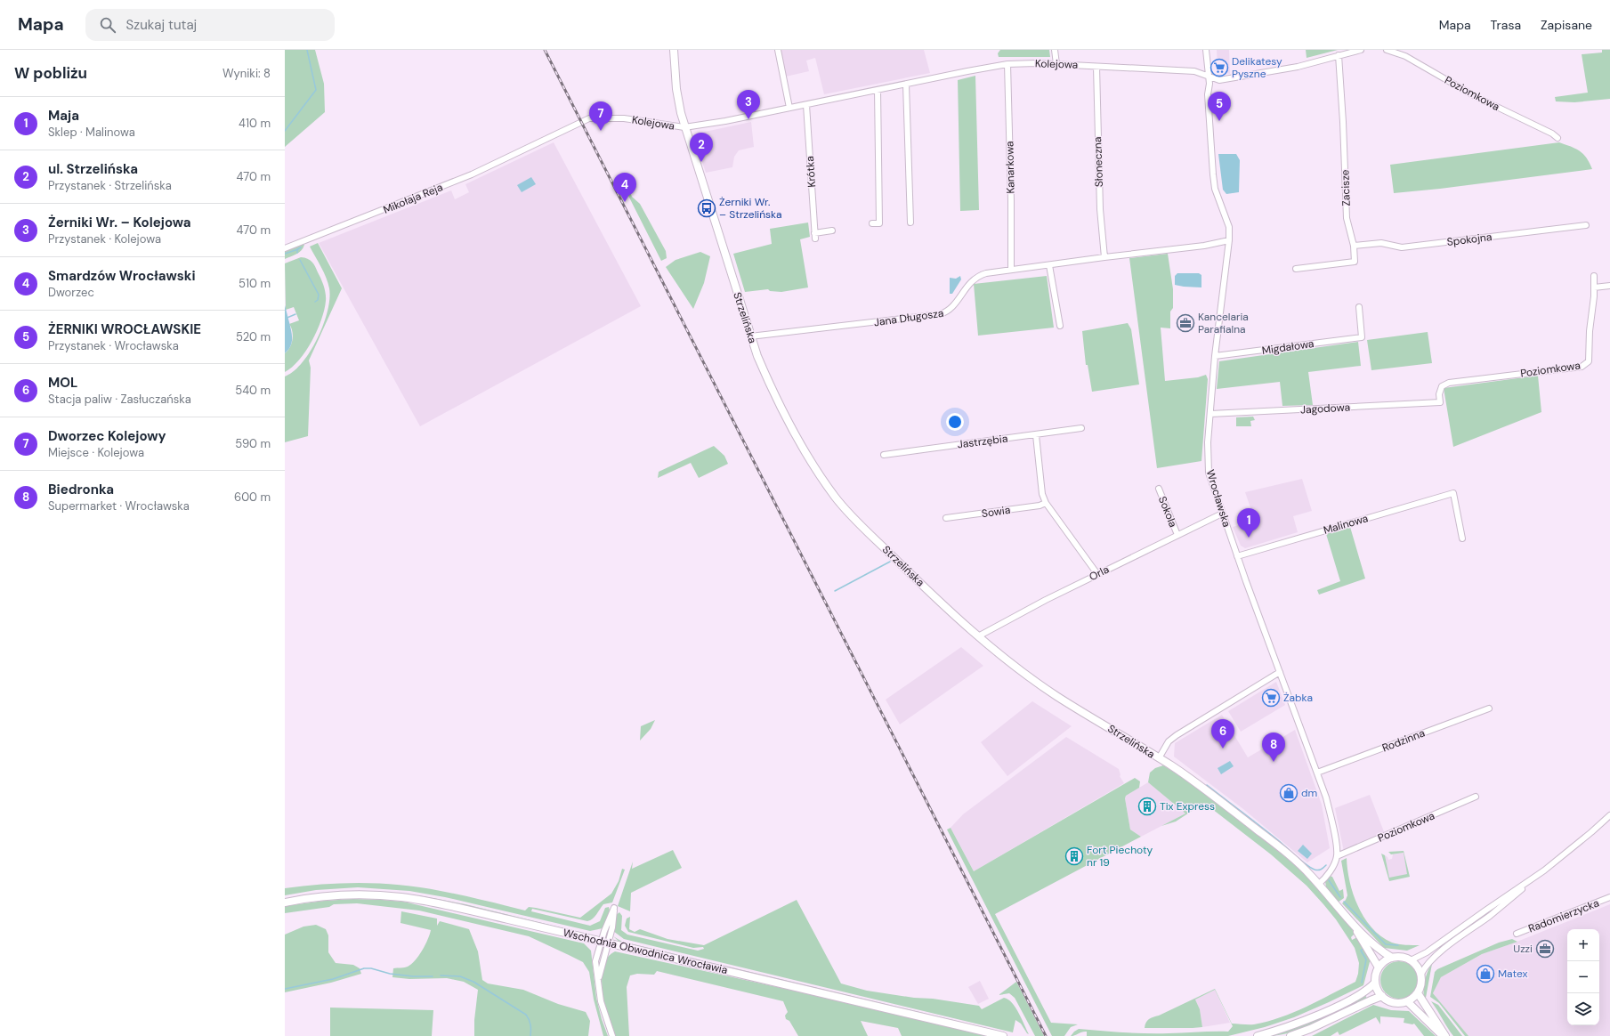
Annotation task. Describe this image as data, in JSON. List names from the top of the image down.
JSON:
{
  "streets": {
    "main road": ["Strzelińska", "Wschodnia Obwodnica Wrocławia"],
    "street": [
      "Kolejowa",
      "Poziomkowa",
      "Słoneczna",
      "Kanarkowa",
      "Krótka",
      "Zacisze",
      "Mikołaja Reja",
      "Spokojna",
      "Jana Długosza",
      "Migdałowa",
      "Jagodowa",
      "Jastrzębia",
      "Wrocławska",
      "Sowia",
      "Sokola",
      "Malinowa",
      "Orla",
      "Rodzinna",
      "Radomierzycka"
    ]
  },
  "crossings": [
    ["Kolejowa", "Słoneczna"],
    ["Kolejowa", "Kanarkowa"],
    ["Kolejowa", "Krótka"],
    ["Kolejowa", "Zacisze"],
    ["Kolejowa", "Mikołaja Reja"],
    ["Kolejowa", "Strzelińska"],
    ["Kolejowa", "Wrocławska"],
    ["Poziomkowa", "Jagodowa"],
    ["Poziomkowa", "Wrocławska"],
    ["Słoneczna", "Jana Długosza"],
    ["Kanarkowa", "Jana Długosza"],
    ["Zacisze", "Spokojna"],
    ["Strzelińska", "Jana Długosza"],
    ["Strzelińska", "Orla"],
    ["Jana Długosza", "Wrocławska"],
    ["Migdałowa", "Wrocławska"],
    ["Jagodowa", "Wrocławska"],
    ["Wrocławska", "Malinowa"],
    ["Wrocławska", "Orla"],
    ["Wrocławska", "Rodzinna"],
    ["Sokola", "Orla"]
  ],
  "places": {
    "supermarket": ["Delikatesy Pyszne", "Żabka"],
    "bus stop": ["Żerniki Wr. – Strzelińska"],
    "office": ["Kancelaria Parafialna", "Uzzi"],
    "shop": ["dm", "Matex"],
    "building": ["Tix Express", "Fort Piechoty nr 19"]
  },
  "page": {
    "header": "Mapa",
    "search": "Szukaj tutaj",
    "nav": ["Mapa", "Trasa", "Zapisane"],
    "heading": ["W pobliżu", "Wyniki: 8"],
    "pins": [
      "3",
      "5",
      "7",
      "2",
      "4",
      "1",
      "6",
      "8"
    ],
    "list": [
      {
        "mark": "1",
        "name": "Maja",
        "note": "Sklep · Malinowa",
        "value": "410 m"
      },
      {
        "mark": "2",
        "name": "ul. Strzelińska",
        "note": "Przystanek · Strzelińska",
        "value": "470 m"
      },
      {
        "mark": "3",
        "name": "Żerniki Wr. – Kolejowa",
        "note": "Przystanek · Kolejowa",
        "value": "470 m"
      },
      {
        "mark": "4",
        "name": "Smardzów Wrocławski",
        "note": "Dworzec",
        "value": "510 m"
      },
      {
        "mark": "5",
        "name": "ŻERNIKI WROCŁAWSKIE",
        "note": "Przystanek · Wrocławska",
        "value": "520 m"
      },
      {
        "mark": "6",
        "name": "MOL",
        "note": "Stacja paliw · Zasłuczańska",
        "value": "540 m"
      },
      {
        "mark": "7",
        "name": "Dworzec Kolejowy",
        "note": "Miejsce · Kolejowa",
        "value": "590 m"
      },
      {
        "mark": "8",
        "name": "Biedronka",
        "note": "Supermarket · Wrocławska",
        "value": "600 m"
      }
    ],
    "map_buttons": ["+", "−"]
  }
}
